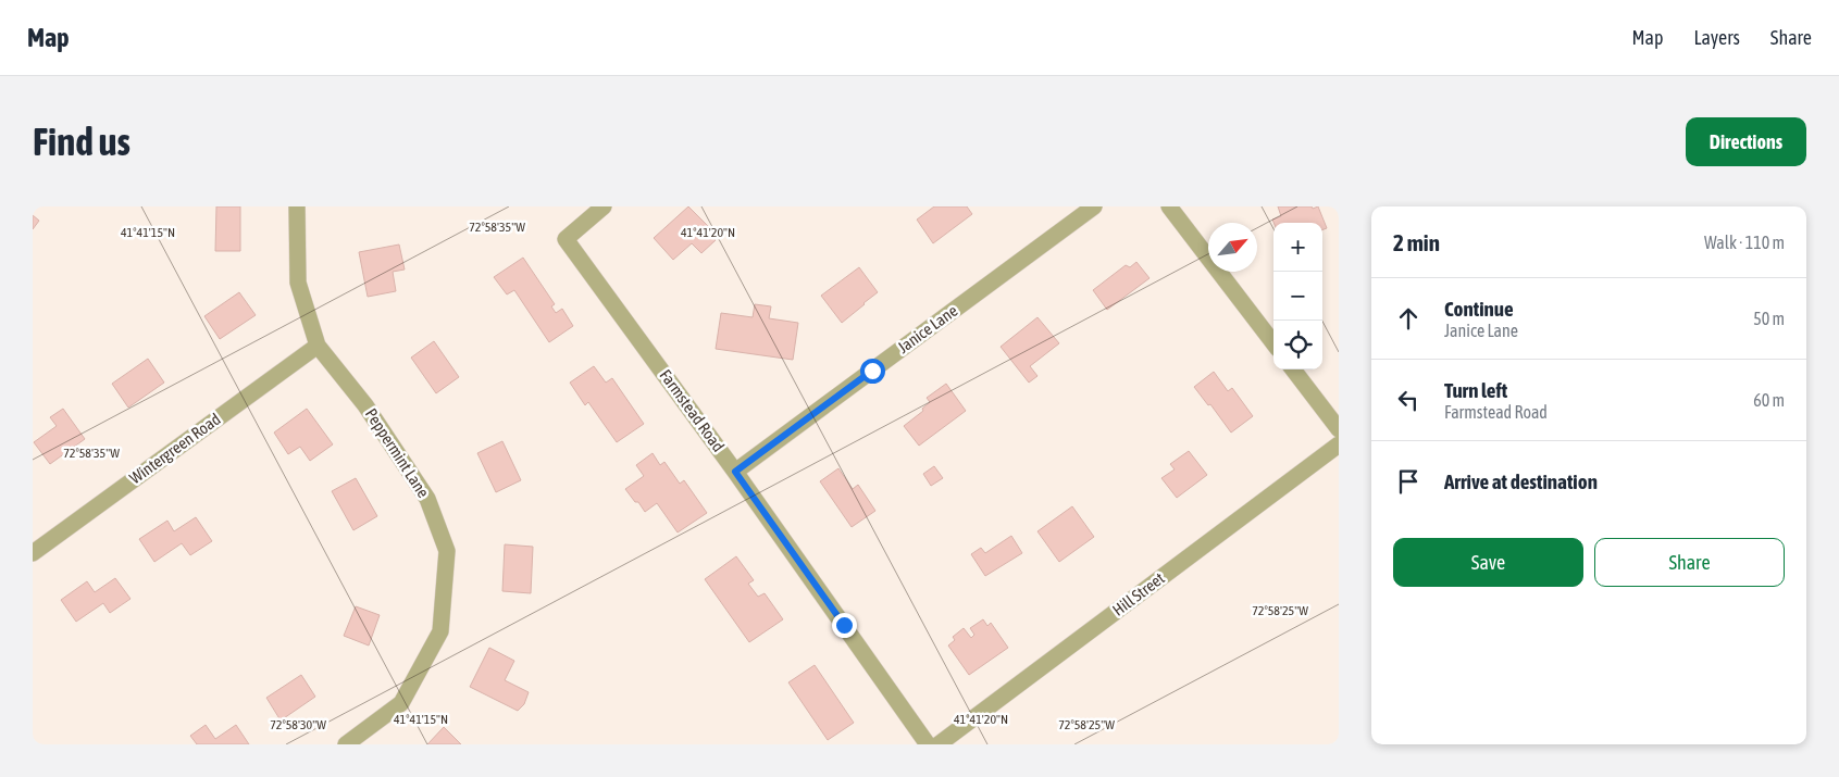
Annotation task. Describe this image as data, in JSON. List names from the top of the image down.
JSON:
{
  "streets": {
    "street": [
      "Janice Lane",
      "Farmstead Road",
      "Wintergreen Road",
      "Peppermint Lane",
      "Hill Street"
    ]
  },
  "crossings": [
    ["Janice Lane", "Farmstead Road"],
    ["Wintergreen Road", "Peppermint Lane"]
  ],
  "north": "top right",
  "page": {
    "header": "Map",
    "nav": ["Map", "Layers", "Share"],
    "buttons": [
      "Directions",
      ["Save", "Share"]
    ],
    "title": "Find us",
    "heading": ["2 min", "Walk · 110 m"],
    "map_buttons": ["+", "−"],
    "list": [
      ["Continue", "Janice Lane", "50 m"],
      ["Turn left", "Farmstead Road", "60 m"],
      "Arrive at destination"
    ]
  },
  "coordinates": [
    "72°58'35\"W",
    "41°41'15\"N",
    "41°41'20\"N",
    "72°58'25\"W",
    "72°58'30\"W"
  ]
}
